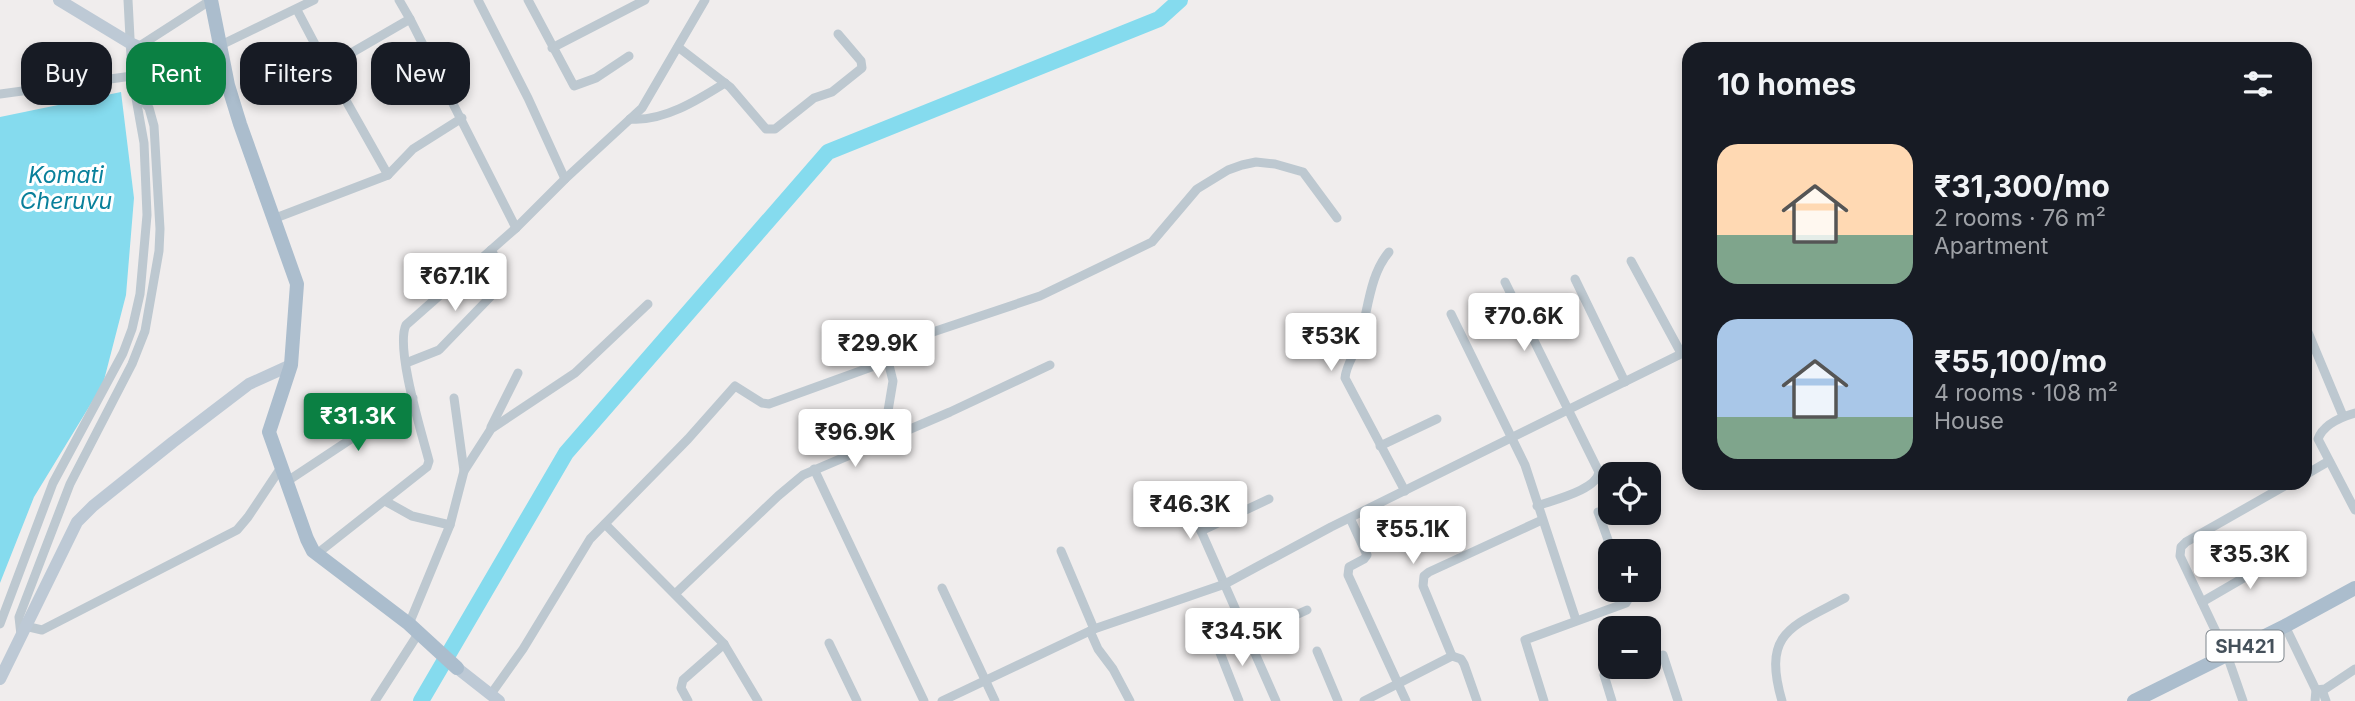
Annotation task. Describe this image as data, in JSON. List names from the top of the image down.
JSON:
{
  "streets": {
    "main road": ["SH421"]
  },
  "water": ["Komati Cheruvu"],
  "page": {
    "chip": [
      "Buy",
      "Rent",
      "Filters",
      "New"
    ],
    "heading": "10 homes",
    "list": [
      {
        "name": "₹31,300/mo",
        "note": "2 rooms · 76 m² · Apartment"
      },
      {
        "name": "₹55,100/mo",
        "note": "4 rooms · 108 m² · House"
      }
    ],
    "price": [
      "₹67.1K",
      "₹70.6K",
      "₹53K",
      "₹29.9K",
      "₹31.3K",
      "₹96.9K",
      "₹46.3K",
      "₹55.1K",
      "₹35.3K",
      "₹34.5K"
    ],
    "map_buttons": ["+", "−"]
  }
}
